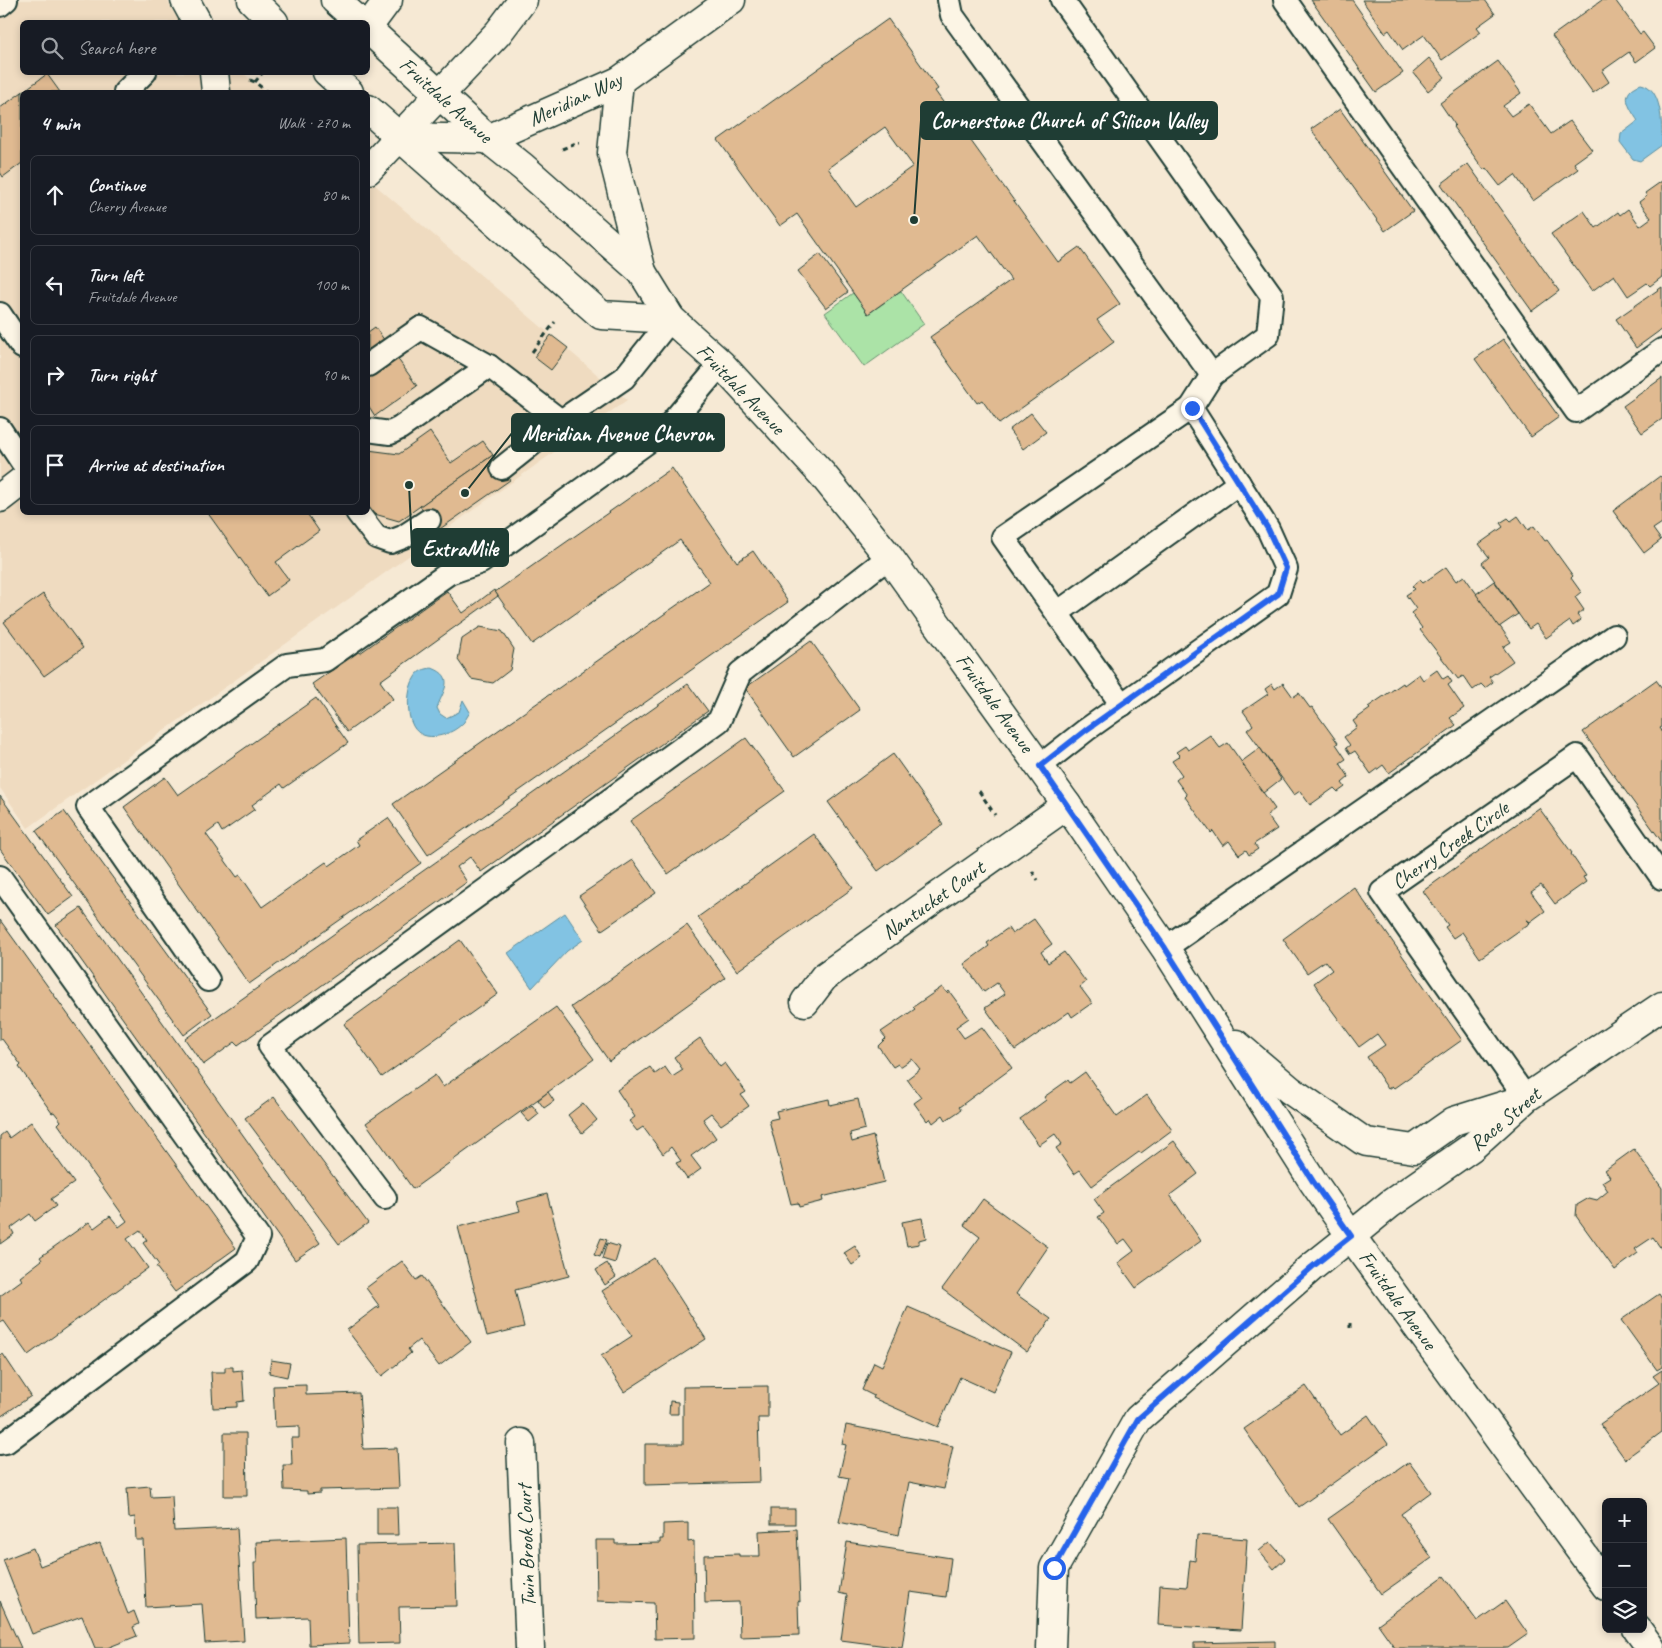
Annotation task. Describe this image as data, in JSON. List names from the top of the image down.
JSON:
{
  "streets": {
    "street": [
      "Meridian Way",
      "Fruitdale Avenue",
      "Nantucket Court",
      "Race Street",
      "Twin Brook Court"
    ],
    "lane": ["Cherry Creek Circle"]
  },
  "crossings": [
    ["Meridian Way", "Fruitdale Avenue"],
    ["Fruitdale Avenue", "Nantucket Court"],
    ["Fruitdale Avenue", "Race Street"],
    ["Cherry Creek Circle", "Race Street"]
  ],
  "places": ["Cornerstone Church of Silicon Valley", "ExtraMile", "Meridian Avenue Chevron"],
  "page": {
    "search": "Search here",
    "heading": ["4 min", "Walk · 270 m"],
    "list": [
      ["Continue", "Cherry Avenue", "80 m"],
      ["Turn left", "Fruitdale Avenue", "100 m"],
      ["Turn right", "90 m"],
      "Arrive at destination"
    ],
    "map_buttons": ["+", "−"]
  }
}
